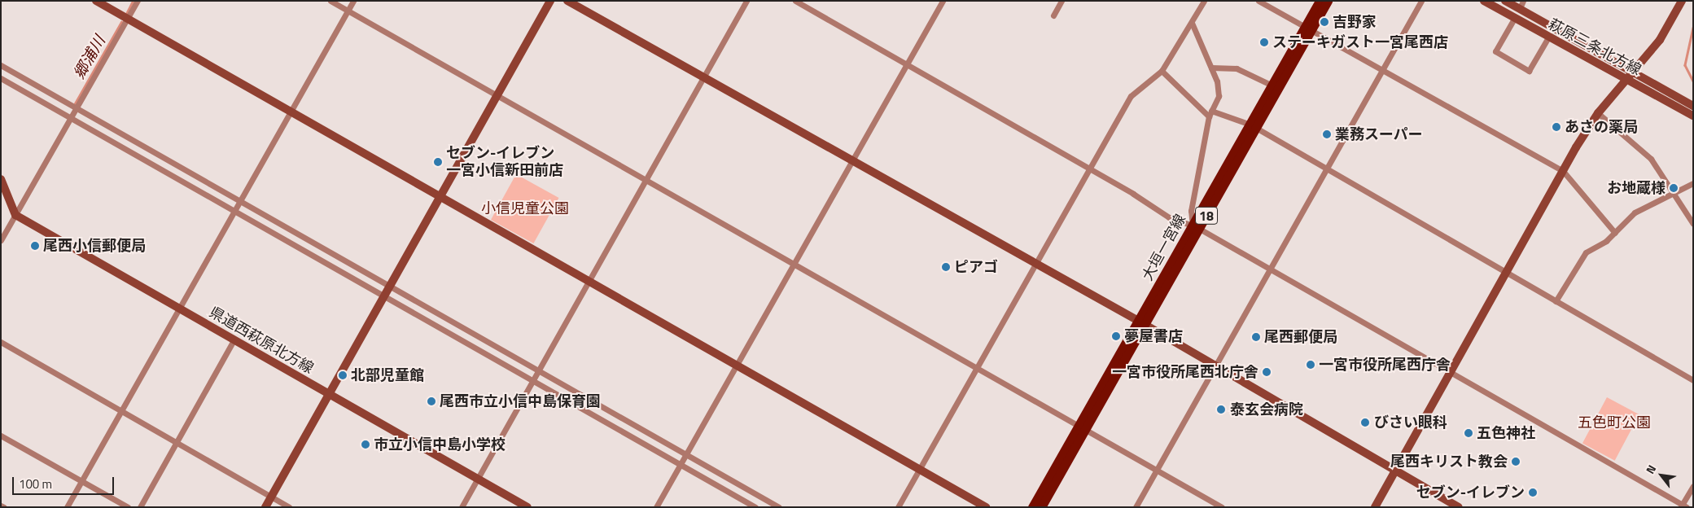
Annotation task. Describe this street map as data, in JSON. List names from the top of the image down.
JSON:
{
  "streets": {
    "main road": ["18", "大垣一宮線"],
    "street": ["萩原三条北方線", "県道西萩原北方線"]
  },
  "water": ["郷浦川"],
  "parks": ["小信児童公園", "五色町公園"],
  "places": [
    "吉野家",
    "ステーキガスト一宮尾西店",
    "あさの薬局",
    "業務スーパー",
    "セブン-イレブン 一宮小信新田前店",
    "お地蔵様",
    "尾西小信郵便局",
    "ピアゴ",
    "夢屋書店",
    "尾西郵便局",
    "一宮市役所尾西庁舎",
    "一宮市役所尾西北庁舎",
    "北部児童館",
    "尾西市立小信中島保育園",
    "泰玄会病院",
    "びさい眼科",
    "五色神社",
    "市立小信中島小学校",
    "尾西キリスト教会",
    "セブン-イレブン"
  ],
  "scale_bar": "100 m",
  "north": "top left"
}
